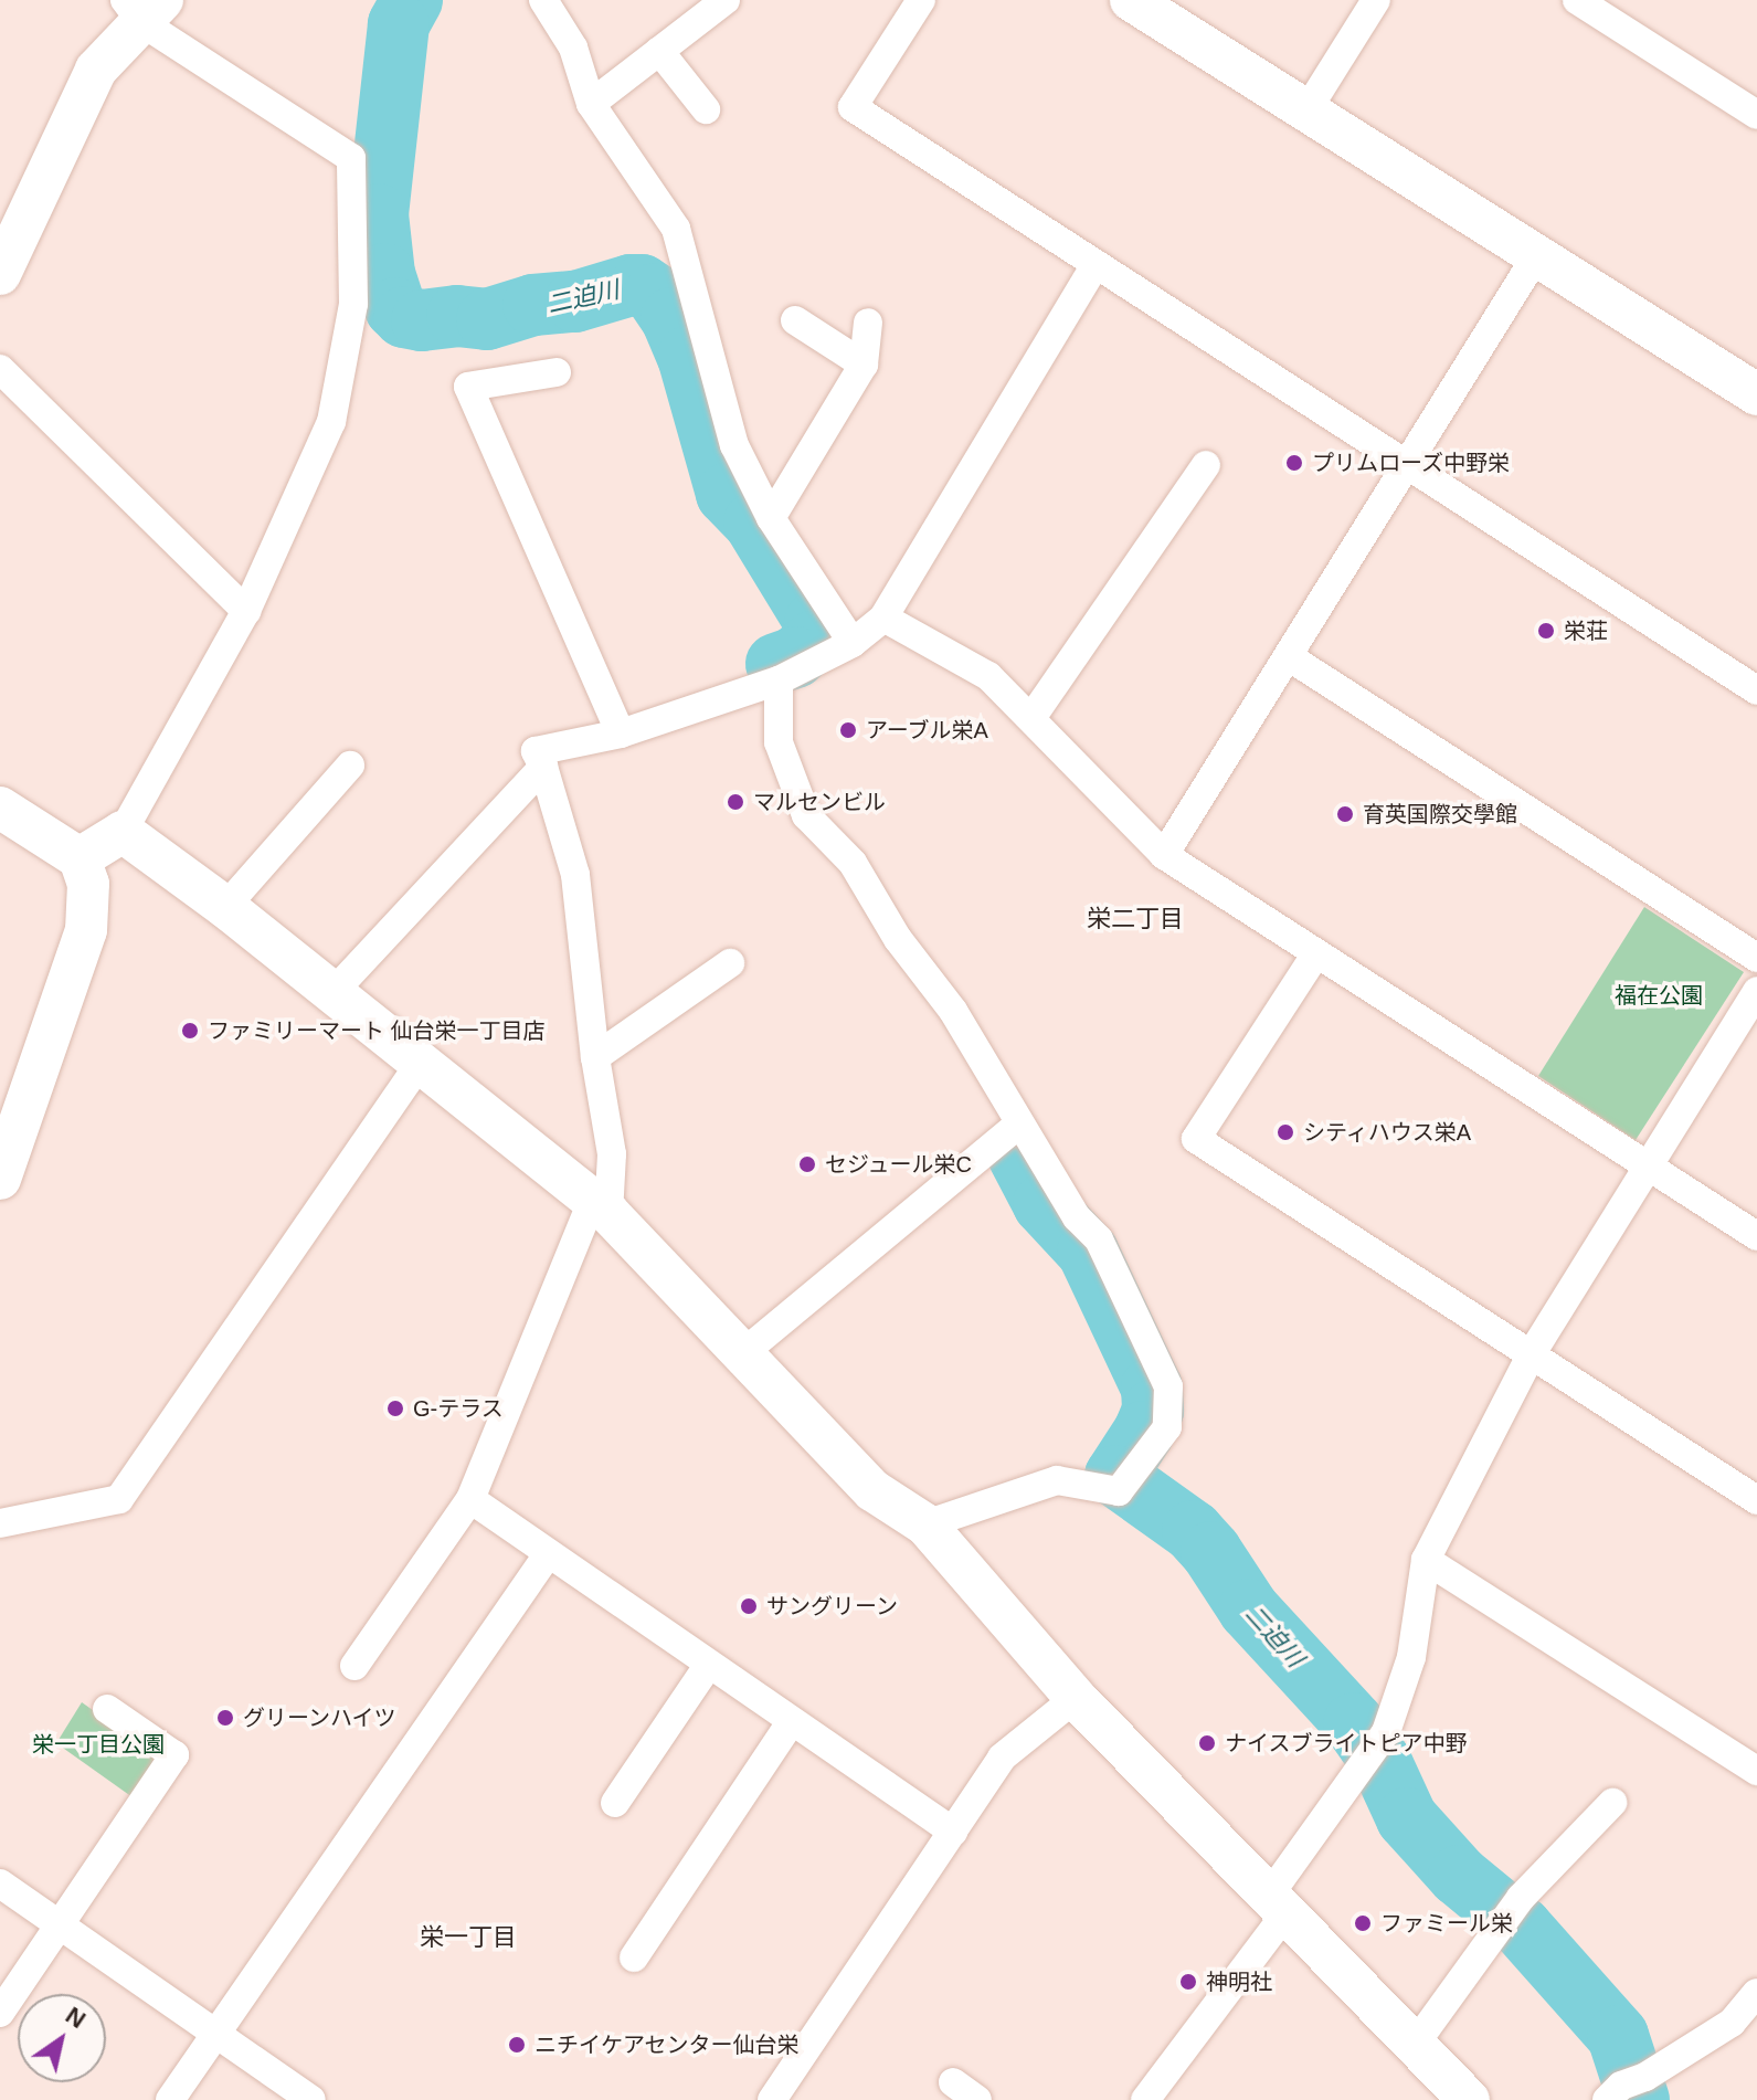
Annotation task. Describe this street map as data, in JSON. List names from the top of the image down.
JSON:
{
  "districts": ["栄二丁目", "栄一丁目"],
  "water": ["二迫川"],
  "parks": ["福在公園", "栄一丁目公園"],
  "places": [
    "プリムローズ中野栄",
    "栄荘",
    "アーブル栄A",
    "マルセンビル",
    "育英国際交學館",
    "ファミリーマート 仙台栄一丁目店",
    "シティハウス栄A",
    "セジュール栄C",
    "G-テラス",
    "サングリーン",
    "グリーンハイツ",
    "ナイスブライトピア中野",
    "ファミール栄",
    "神明社",
    "ニチイケアセンター仙台栄"
  ],
  "north": "top right"
}
